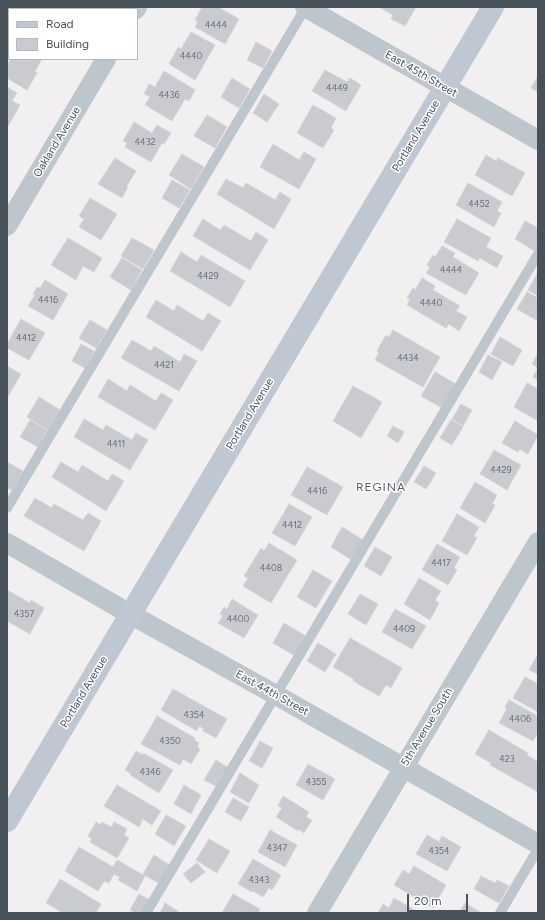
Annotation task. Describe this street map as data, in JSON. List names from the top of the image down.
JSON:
{
  "streets": {
    "street": [
      "East 45th Street",
      "Portland Avenue",
      "Oakland Avenue",
      "East 44th Street",
      "5th Avenue South"
    ]
  },
  "crossings": [
    ["East 45th Street", "Portland Avenue"],
    ["Portland Avenue", "East 44th Street"],
    ["East 44th Street", "5th Avenue South"]
  ],
  "districts": ["REGINA"],
  "house_numbers": [
    "4444",
    "4440",
    "4449",
    "4436",
    "4432",
    "4452",
    "4444",
    "4429",
    "4416",
    "4440",
    "4412",
    "4434",
    "4421",
    "4411",
    "4429",
    "4416",
    "4412",
    "4417",
    "4408",
    "4357",
    "4400",
    "4409",
    "4354",
    "4406",
    "4350",
    "423",
    "4346",
    "4355",
    "4347",
    "4354",
    "4343"
  ],
  "legend": ["Road", "Building"],
  "scale_bar": "20 m"
}
